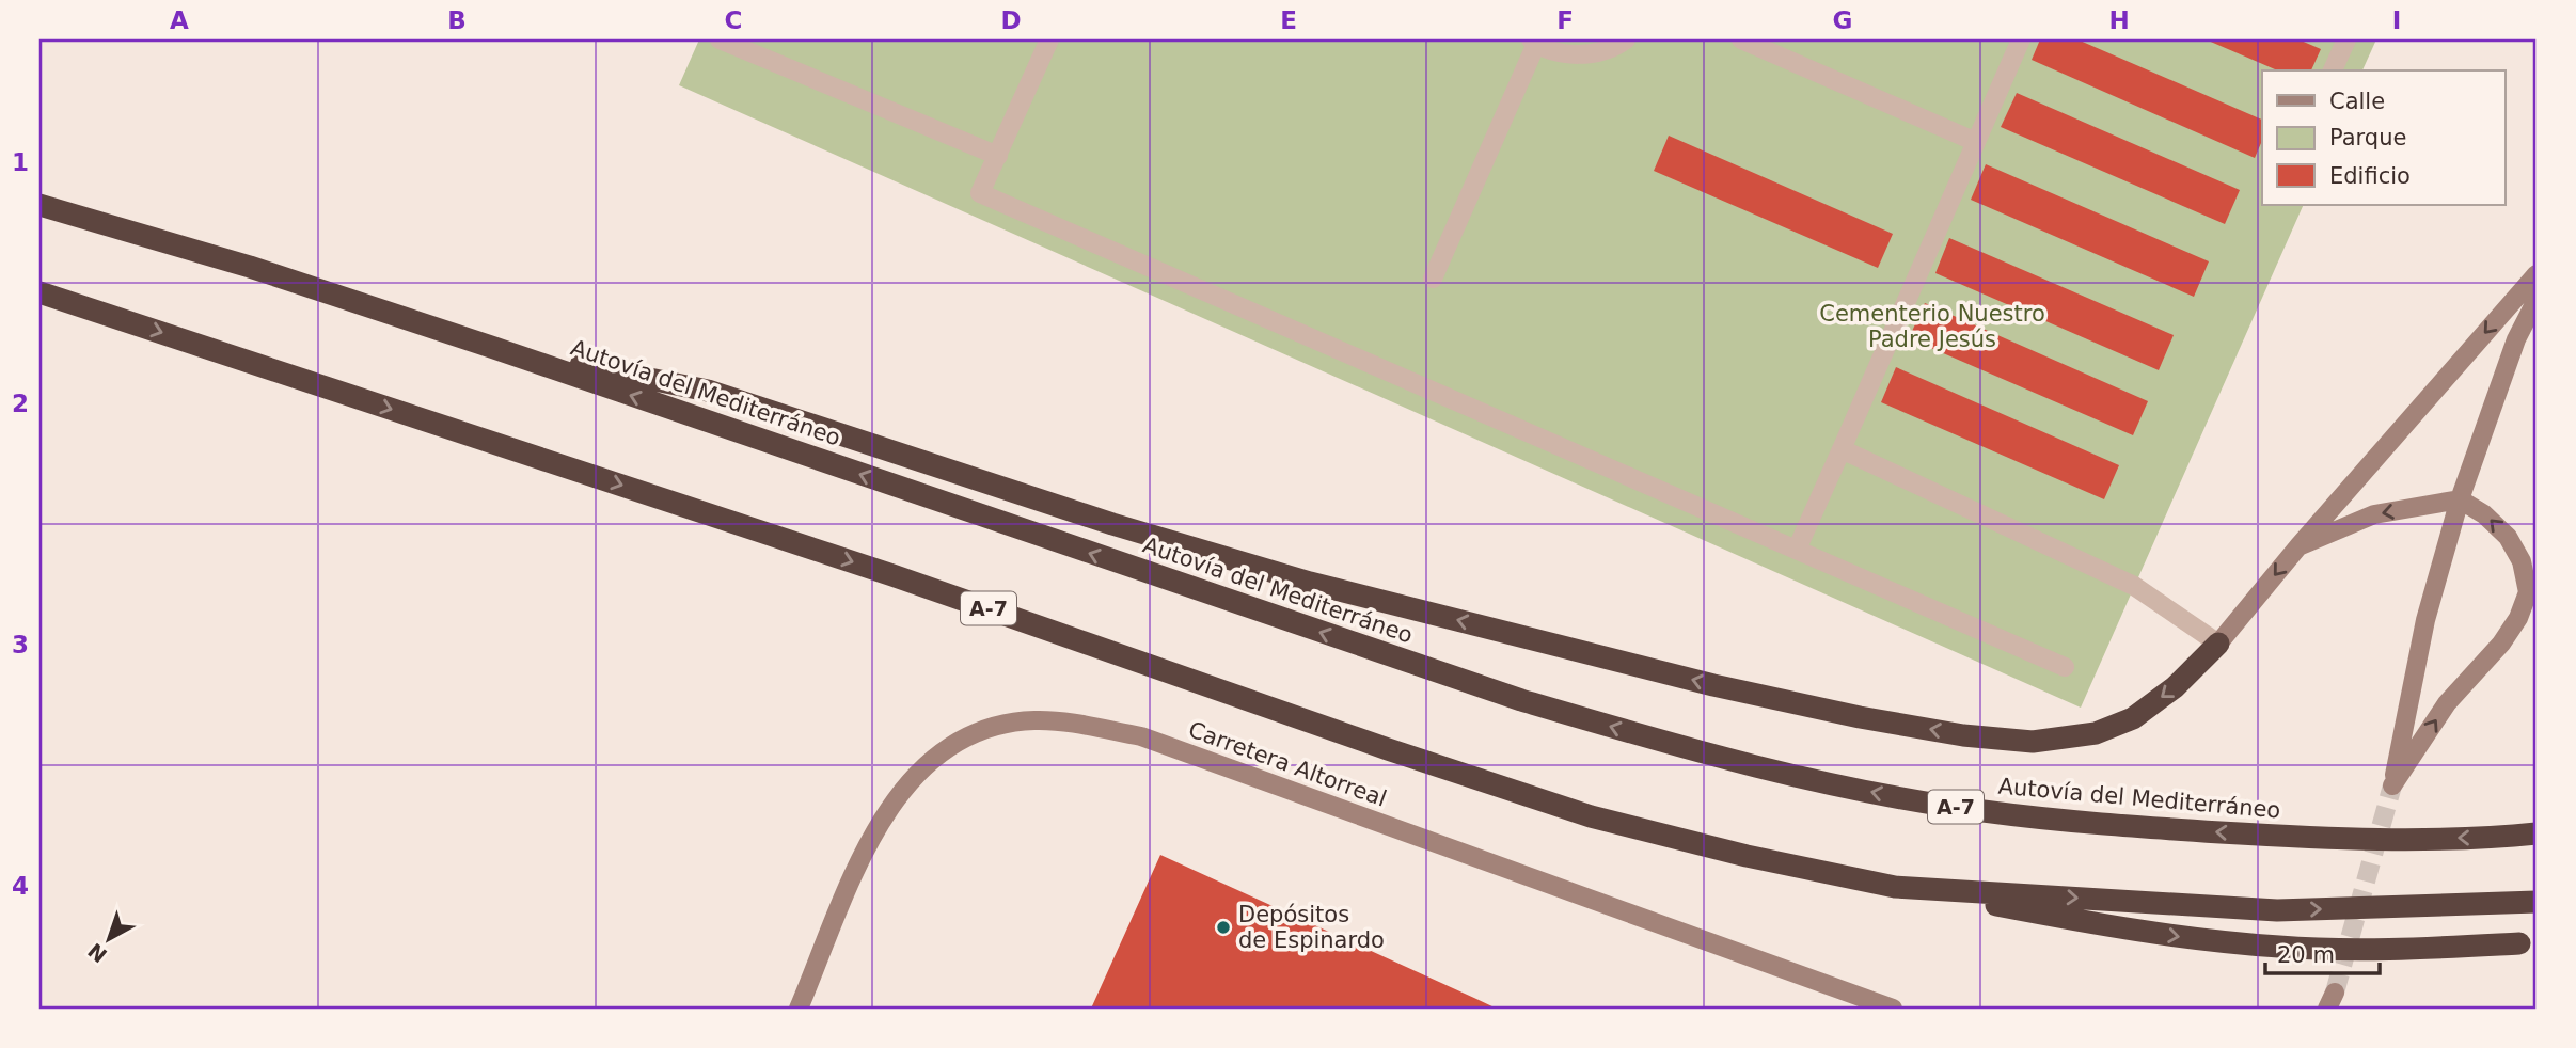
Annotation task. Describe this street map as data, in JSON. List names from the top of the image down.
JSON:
{
  "streets": {
    "highway": ["Autovía del Mediterráneo", "A-7"],
    "street": ["Carretera Altorreal"]
  },
  "parks": ["Cementerio Nuestro Padre Jesús"],
  "places": ["Depósitos de Espinardo"],
  "legend": ["Calle", "Parque", "Edificio"],
  "scale_bar": "20 m",
  "north": "bottom left",
  "grid": {
    "columns": [
      "A",
      "B",
      "C",
      "D",
      "E",
      "F",
      "G",
      "H",
      "I"
    ],
    "rows": [
      "1",
      "2",
      "3",
      "4"
    ]
  }
}
